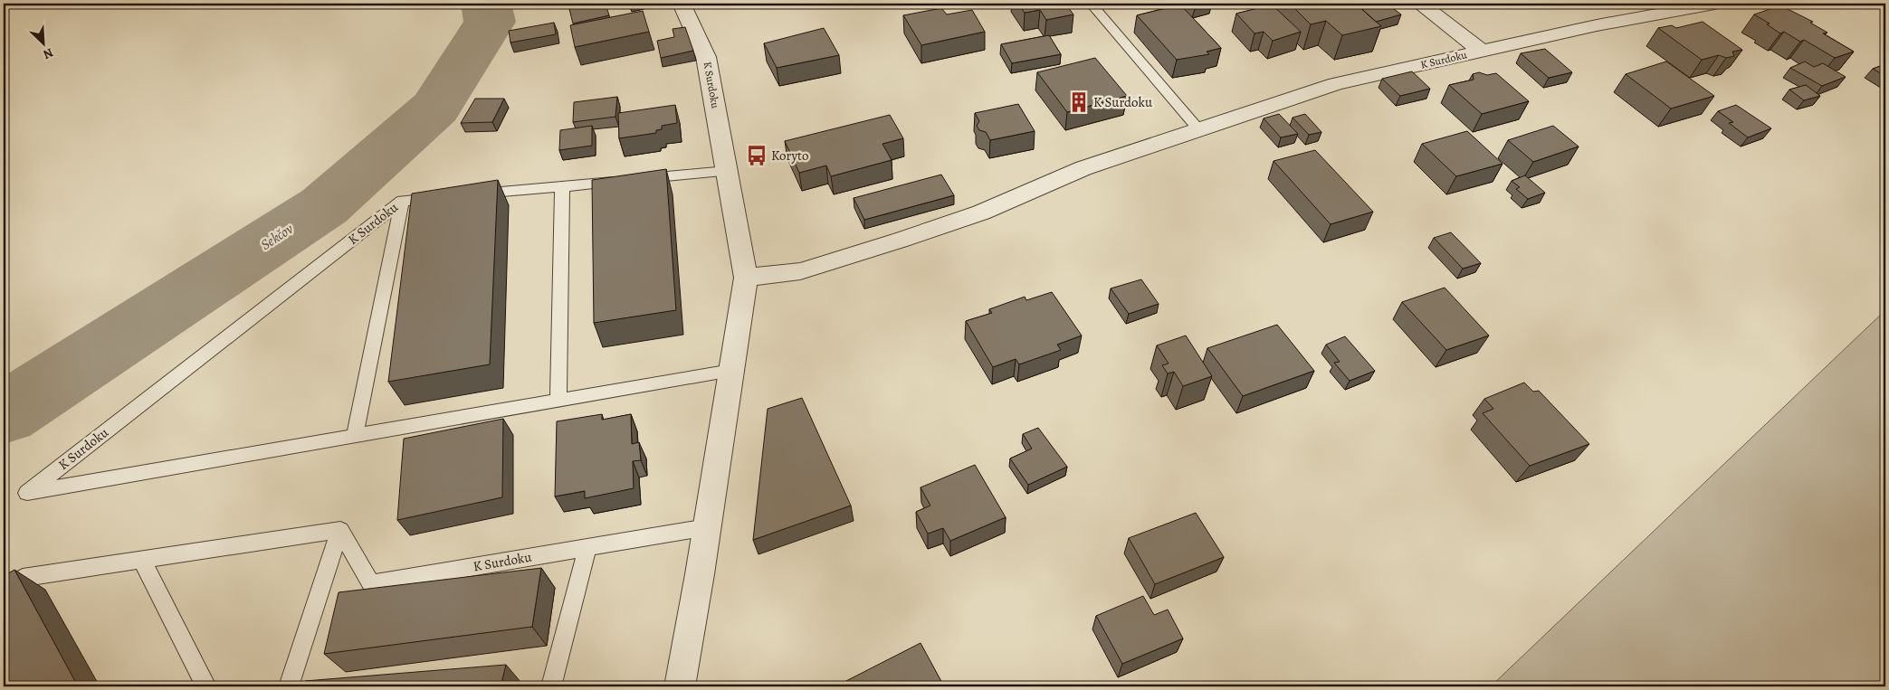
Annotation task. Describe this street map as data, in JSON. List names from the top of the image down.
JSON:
{
  "streets": {
    "street": ["K Surdoku"]
  },
  "water": ["Sekčov"],
  "places": {
    "building": ["K Surdoku"],
    "bus stop": ["Koryto"]
  },
  "north": "bottom right"
}
